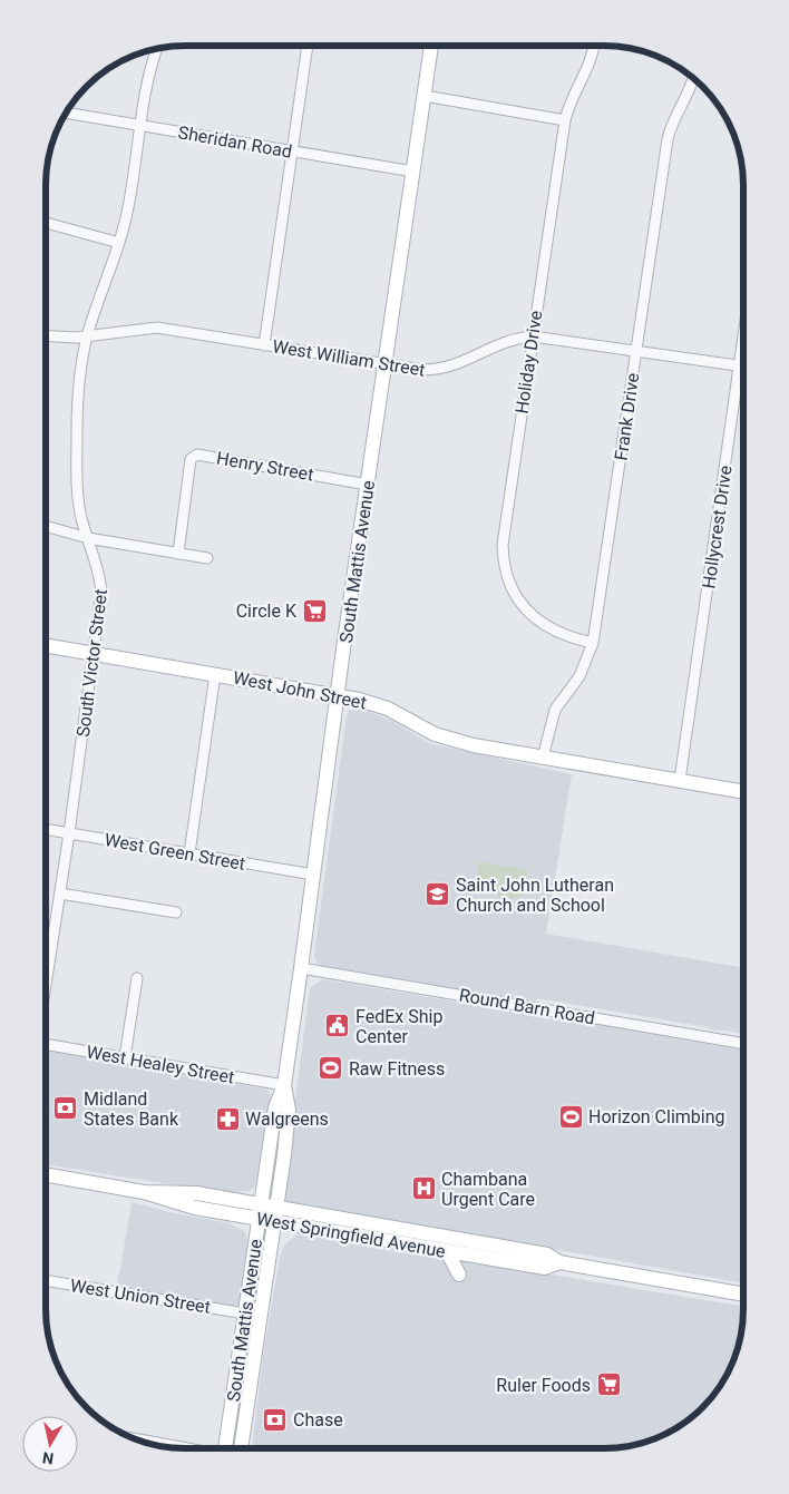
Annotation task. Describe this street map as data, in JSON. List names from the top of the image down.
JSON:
{
  "streets": {
    "main road": ["South Mattis Avenue", "West John Street", "West Springfield Avenue"],
    "street": [
      "Sheridan Road",
      "West William Street",
      "Holiday Drive",
      "Frank Drive",
      "Henry Street",
      "Hollycrest Drive",
      "South Victor Street",
      "West Green Street",
      "Round Barn Road",
      "West Healey Street",
      "West Union Street"
    ]
  },
  "crossings": [
    ["Sheridan Road", "South Mattis Avenue"],
    ["Sheridan Road", "South Victor Street"],
    ["West William Street", "Holiday Drive"],
    ["West William Street", "Frank Drive"],
    ["West William Street", "Hollycrest Drive"],
    ["West William Street", "South Mattis Avenue"],
    ["West William Street", "South Victor Street"],
    ["Holiday Drive", "Frank Drive"],
    ["Frank Drive", "West John Street"],
    ["Henry Street", "South Mattis Avenue"],
    ["Hollycrest Drive", "West John Street"],
    ["South Mattis Avenue", "West John Street"],
    ["South Mattis Avenue", "West Green Street"],
    ["South Mattis Avenue", "Round Barn Road"],
    ["South Mattis Avenue", "West Healey Street"],
    ["South Mattis Avenue", "West Springfield Avenue"],
    ["South Mattis Avenue", "West Union Street"],
    ["South Victor Street", "West John Street"],
    ["South Victor Street", "West Green Street"]
  ],
  "places": {
    "supermarket": ["Circle K", "Ruler Foods"],
    "school or university": ["Saint John Lutheran Church and School"],
    "public building": ["FedEx Ship Center"],
    "sports": ["Raw Fitness", "Horizon Climbing"],
    "bank": ["Midland States Bank", "Chase"],
    "pharmacy": ["Walgreens"],
    "hospital": ["Chambana Urgent Care"]
  },
  "north": "bottom"
}
